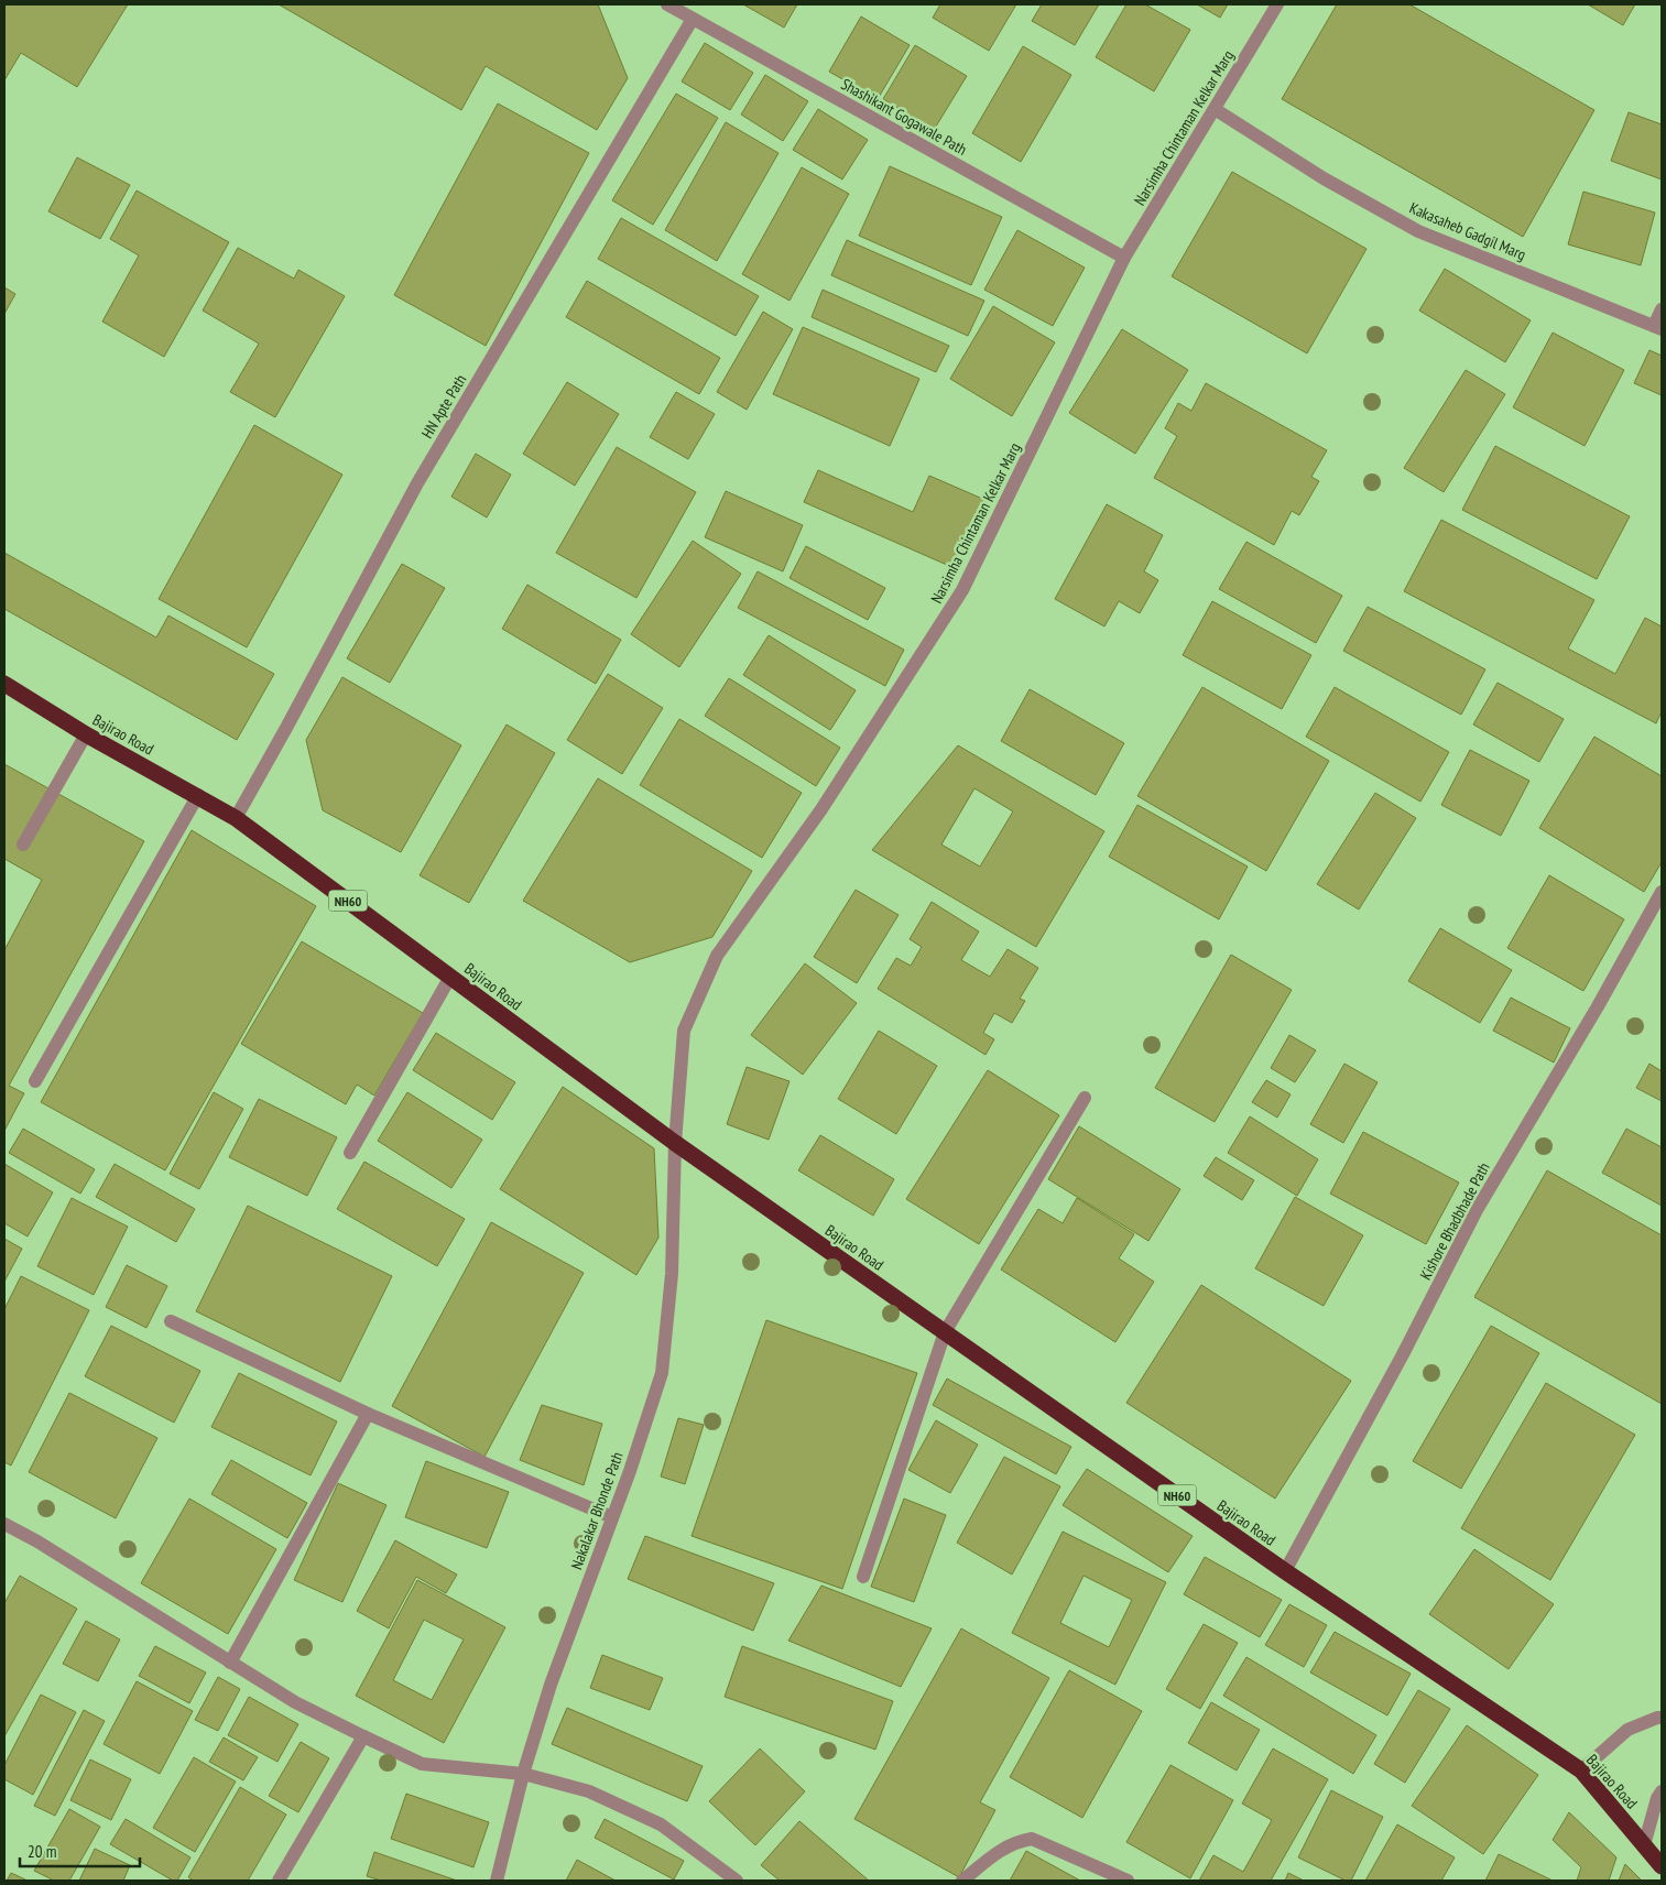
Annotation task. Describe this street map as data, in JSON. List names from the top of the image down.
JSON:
{
  "streets": {
    "highway": ["Bajirao Road", "NH60"],
    "street": [
      "Shashikant Gogawale Path",
      "Narsimha Chintaman Kelkar Marg",
      "Kakasaheb Gadgil Marg",
      "HN Apte Path",
      "Kishore Bhadbhade Path",
      "Nakalakar Bhonde Path"
    ]
  },
  "crossings": [
    ["Shashikant Gogawale Path", "Narsimha Chintaman Kelkar Marg"],
    ["Shashikant Gogawale Path", "HN Apte Path"],
    ["Narsimha Chintaman Kelkar Marg", "Kakasaheb Gadgil Marg"],
    ["Narsimha Chintaman Kelkar Marg", "Bajirao Road"],
    ["Narsimha Chintaman Kelkar Marg", "Nakalakar Bhonde Path"],
    ["HN Apte Path", "Bajirao Road"],
    ["Bajirao Road", "Kishore Bhadbhade Path"],
    ["Bajirao Road", "Nakalakar Bhonde Path"]
  ],
  "scale_bar": "20 m"
}
